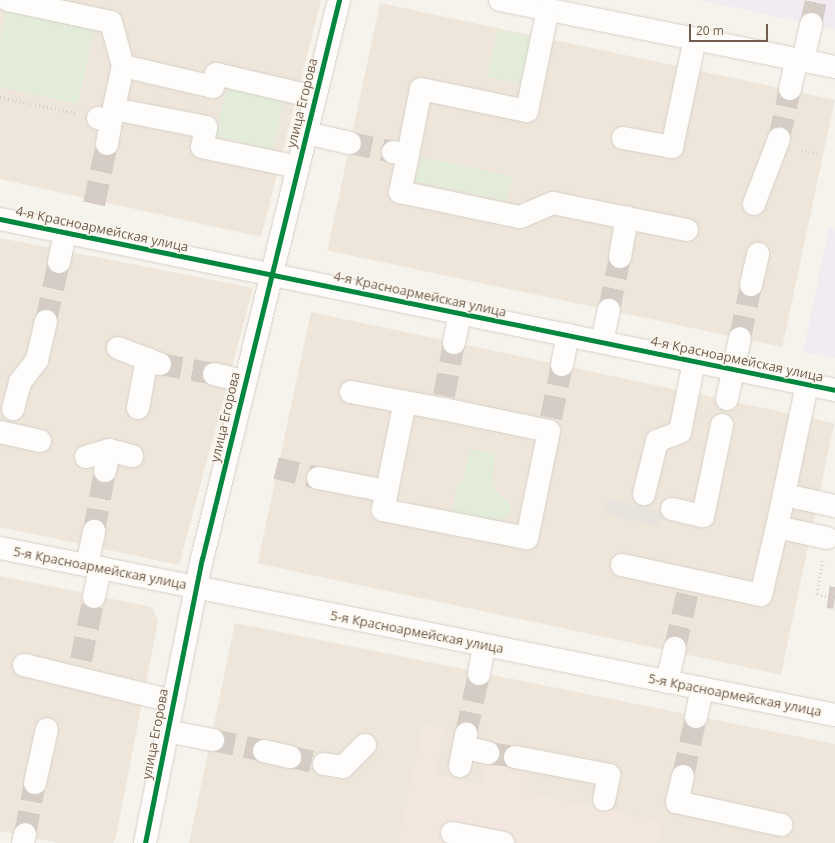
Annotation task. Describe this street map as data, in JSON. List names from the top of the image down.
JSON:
{
  "streets": {
    "street": ["улица Егорова", "4-я Красноармейская улица", "5-я Красноармейская улица"]
  },
  "crossings": [
    ["улица Егорова", "4-я Красноармейская улица"],
    ["улица Егорова", "5-я Красноармейская улица"]
  ],
  "scale_bar": "20 m"
}
